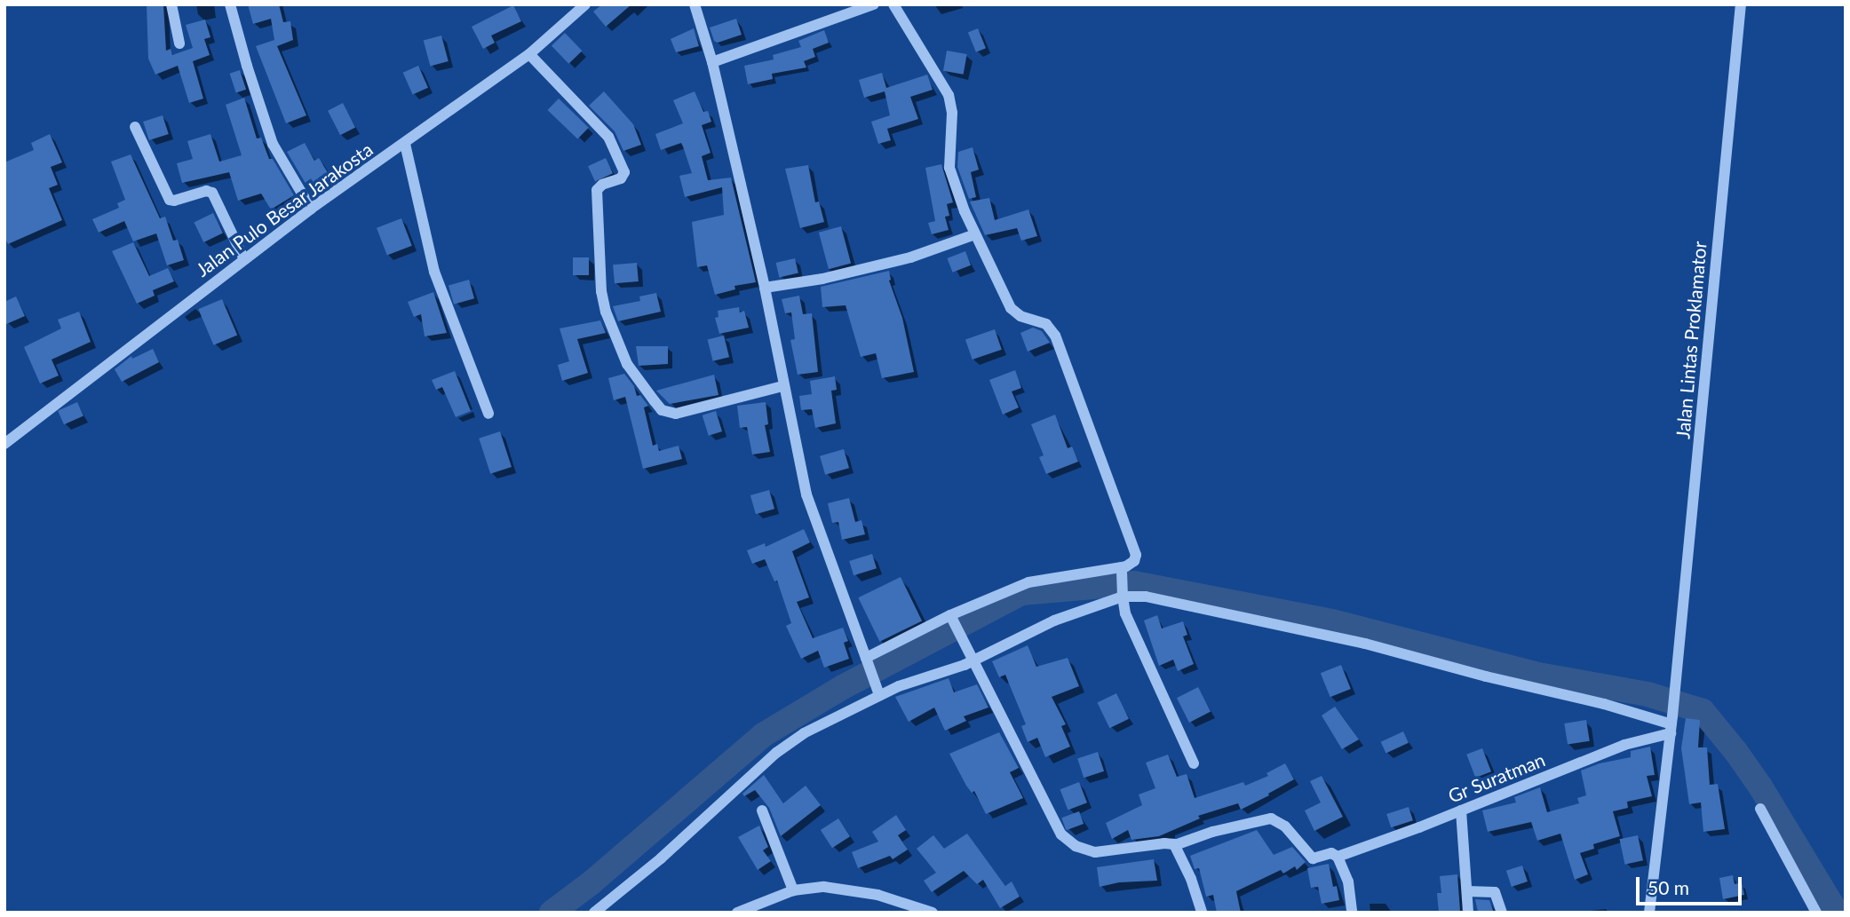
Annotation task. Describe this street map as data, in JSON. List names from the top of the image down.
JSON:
{
  "streets": {
    "street": ["Jalan Pulo Besar Jarakosta", "Jalan Lintas Proklamator", "Gr Suratman"]
  },
  "crossings": [
    ["Jalan Lintas Proklamator", "Gr Suratman"]
  ],
  "scale_bar": "50 m"
}
